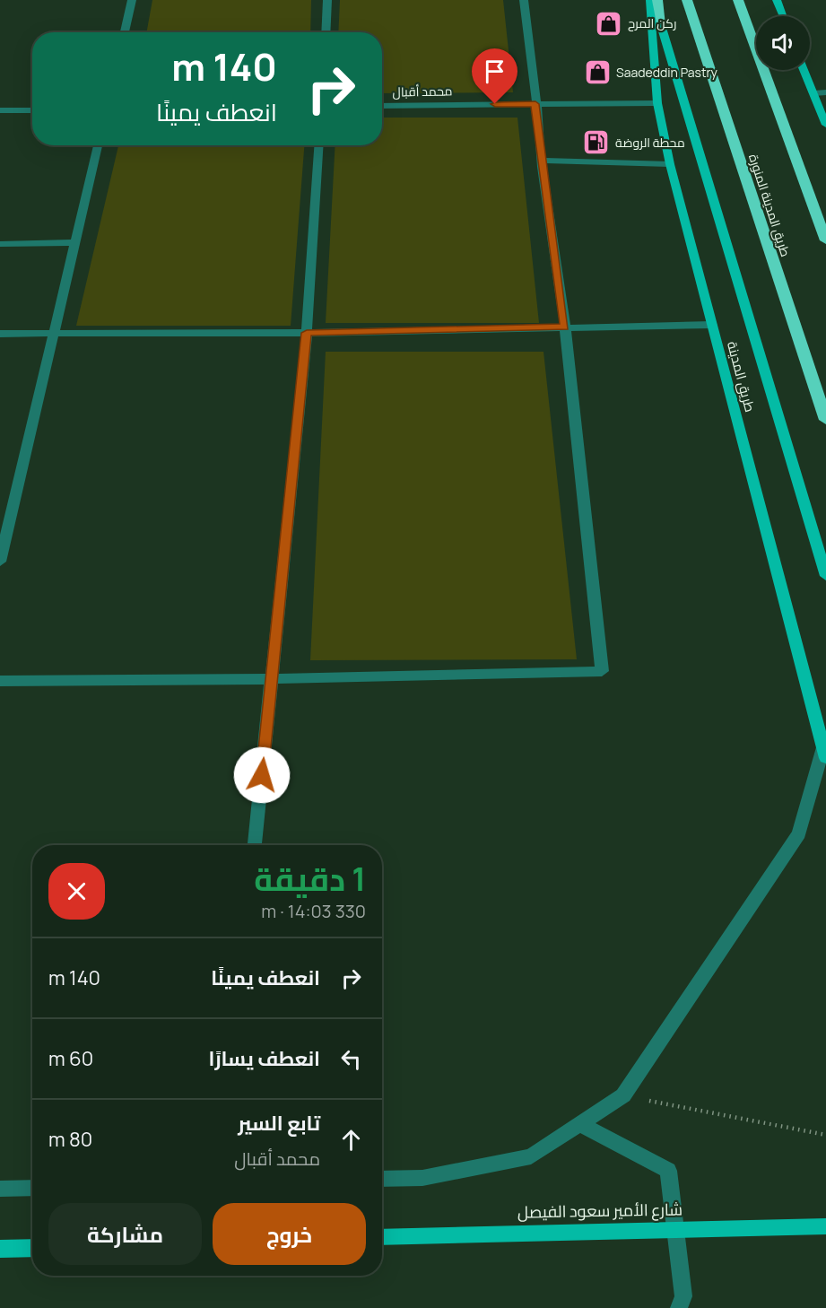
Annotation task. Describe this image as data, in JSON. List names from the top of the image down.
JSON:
{
  "streets": {
    "highway": ["طريق المدينة المنورة"],
    "main road": ["طريق المدينة", "شارع الأمير سعود الفيصل"],
    "street": ["محمد أقبال"]
  },
  "crossings": [
    ["محمد أقبال", "طريق المدينة"]
  ],
  "places": {
    "shop": ["ركن المرح", "Saadeddin Pastry"],
    "fuel station": ["محطة الروضة"]
  },
  "page": {
    "turn": ["140 m", "انعطف يمينًا"],
    "heading": ["1 دقيقة", "330 m · 14:03"],
    "list": [
      {
        "name": "انعطف يمينًا",
        "value": "140 m"
      },
      {
        "name": "انعطف يسارًا",
        "value": "60 m"
      },
      {
        "name": "تابع السير",
        "note": "محمد أقبال",
        "value": "80 m"
      }
    ],
    "buttons": ["خروج", "مشاركة"]
  }
}
